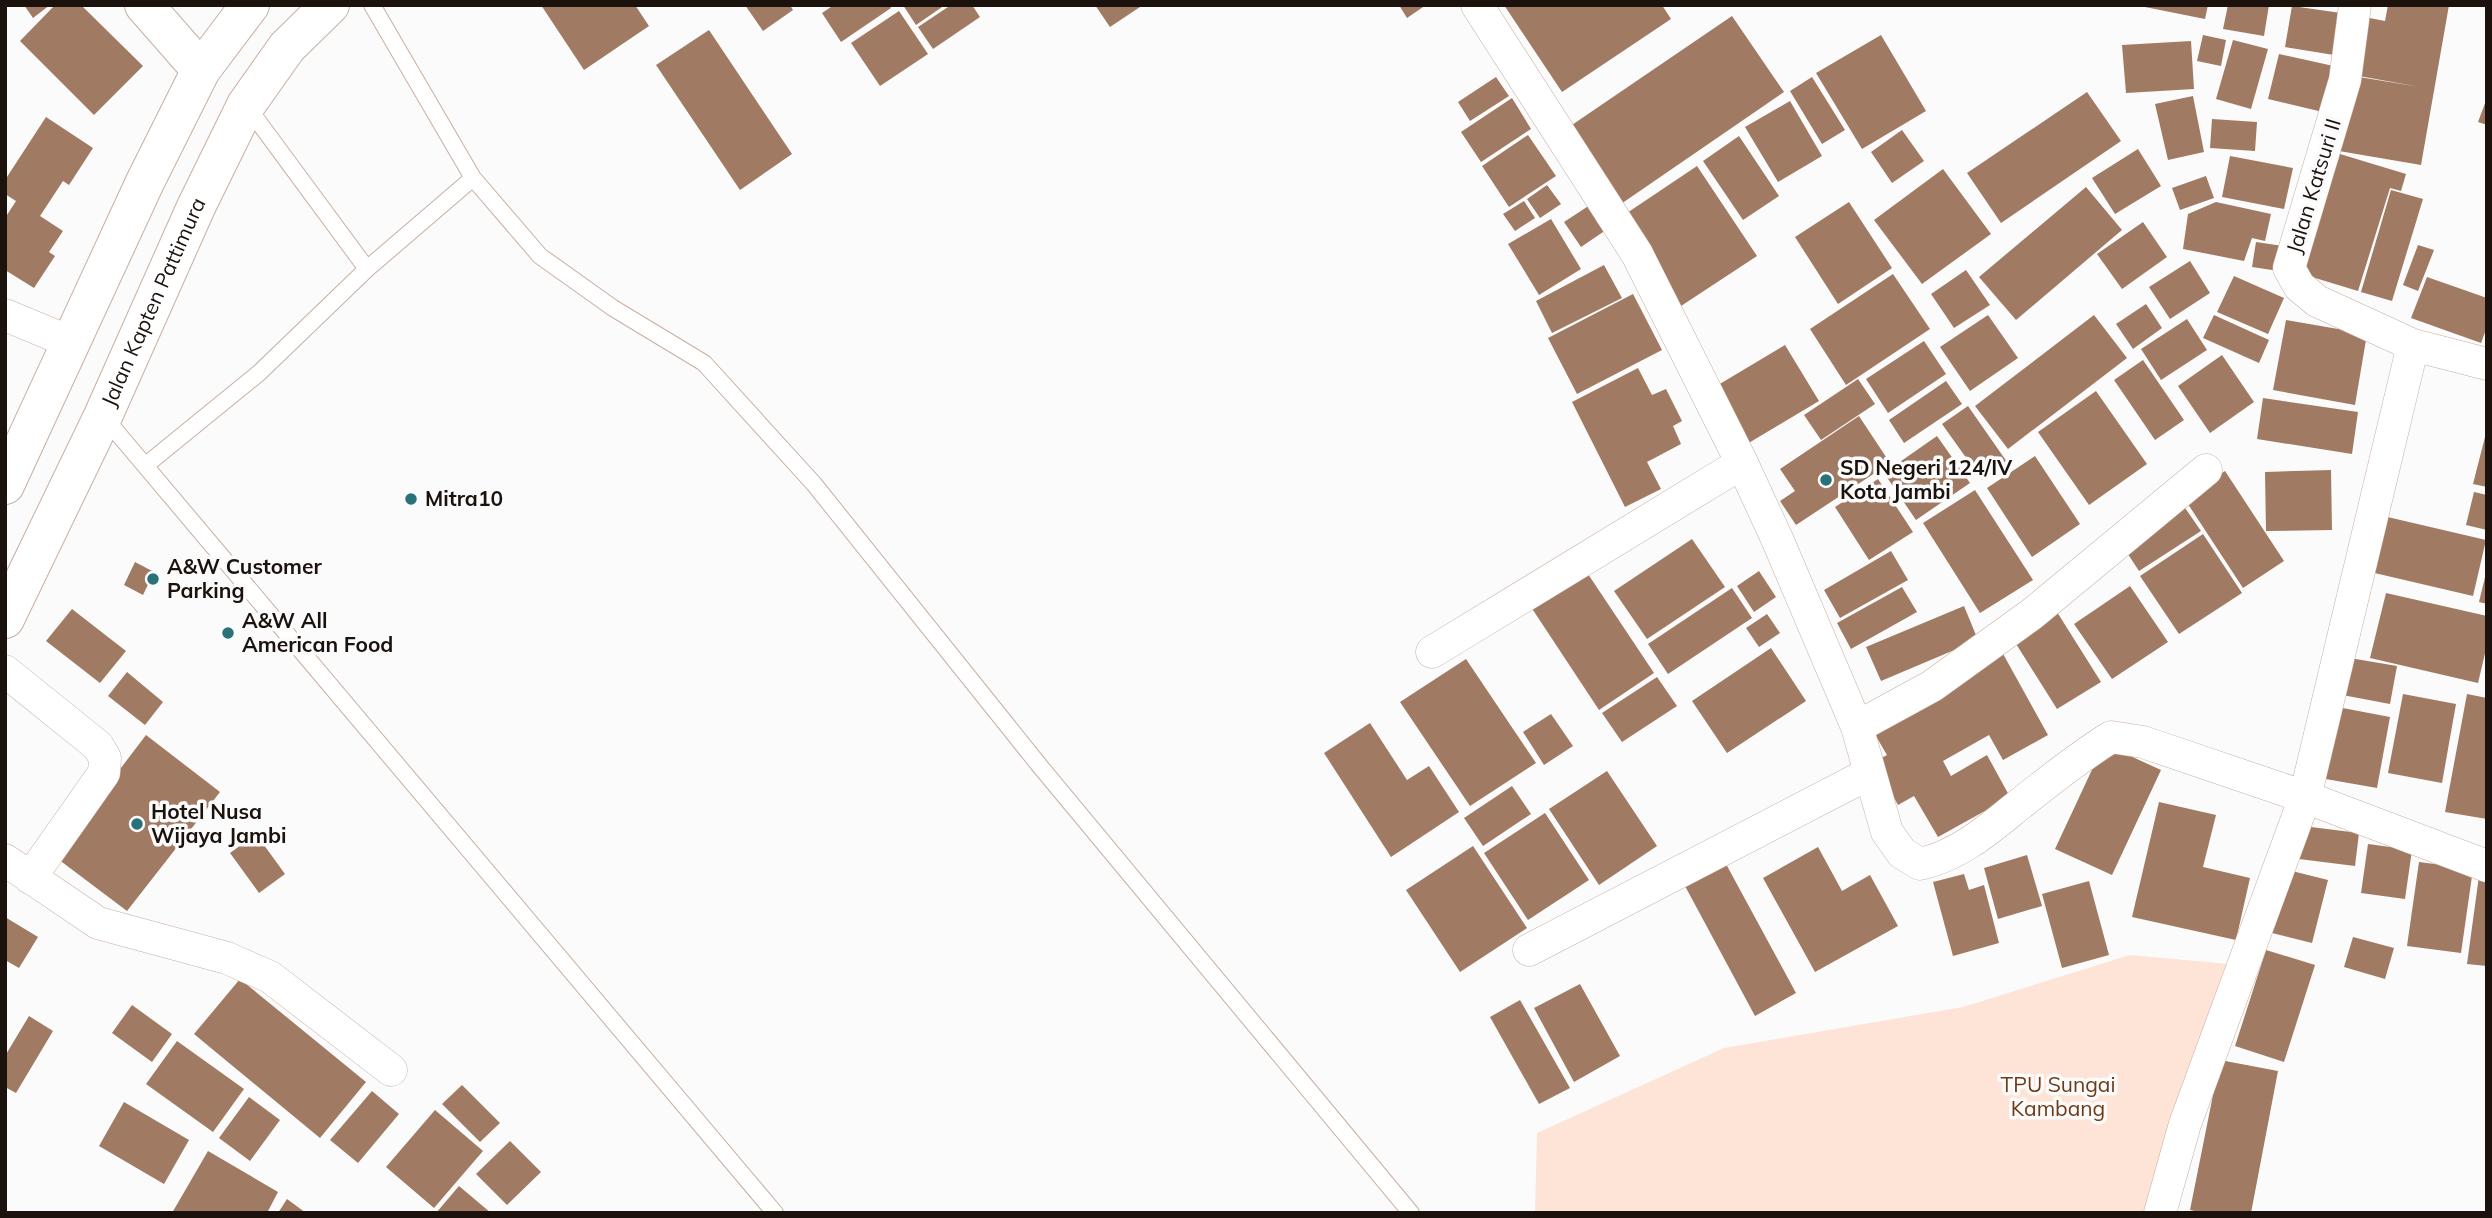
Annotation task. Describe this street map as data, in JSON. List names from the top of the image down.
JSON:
{
  "streets": {
    "main road": ["Jalan Kapten Pattimura"],
    "street": ["Jalan Katsuri II"]
  },
  "parks": ["TPU Sungai Kambang"],
  "places": [
    "SD Negeri 124/IV Kota Jambi",
    "Mitra10",
    "A&W Customer Parking",
    "A&W All American Food",
    "Hotel Nusa Wijaya Jambi"
  ]
}
